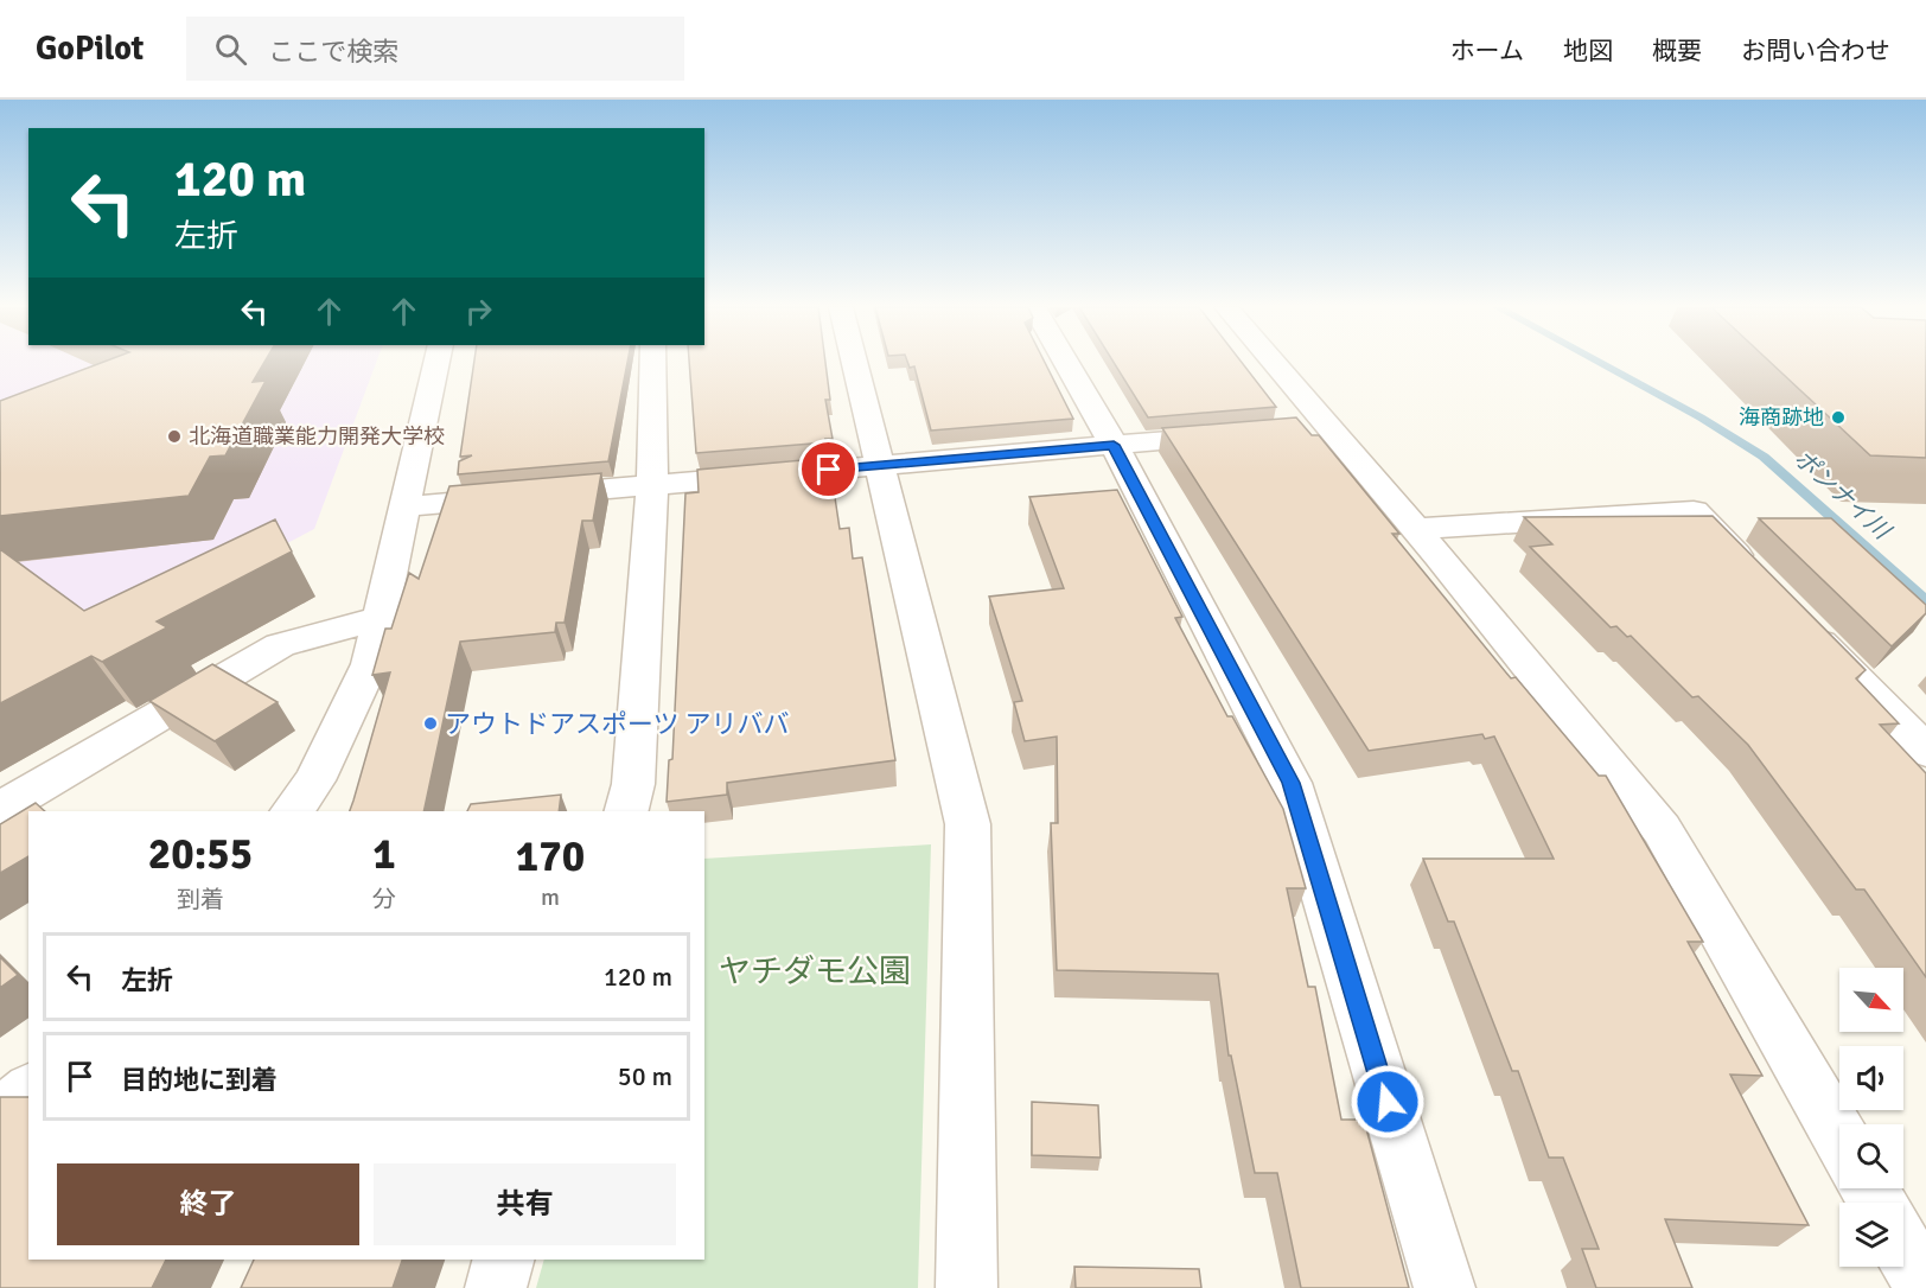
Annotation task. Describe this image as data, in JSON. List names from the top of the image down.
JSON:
{
  "water": ["ポンナイ川"],
  "parks": ["ヤチダモ公園"],
  "places": ["海商跡地", "北海道職業能力開発大学校", "アウトドアスポーツ アリババ"],
  "north": "bottom right",
  "page": {
    "header": "GoPilot",
    "search": "ここで検索",
    "nav": [
      "ホーム",
      "地図",
      "概要",
      "お問い合わせ"
    ],
    "turn": ["120 m", "左折"],
    "eta": [
      "20:55",
      "到着",
      "1",
      "分",
      "170",
      "m"
    ],
    "list": [
      {
        "name": "左折",
        "value": "120 m"
      },
      {
        "name": "目的地に到着",
        "value": "50 m"
      }
    ],
    "buttons": ["終了", "共有"]
  }
}
